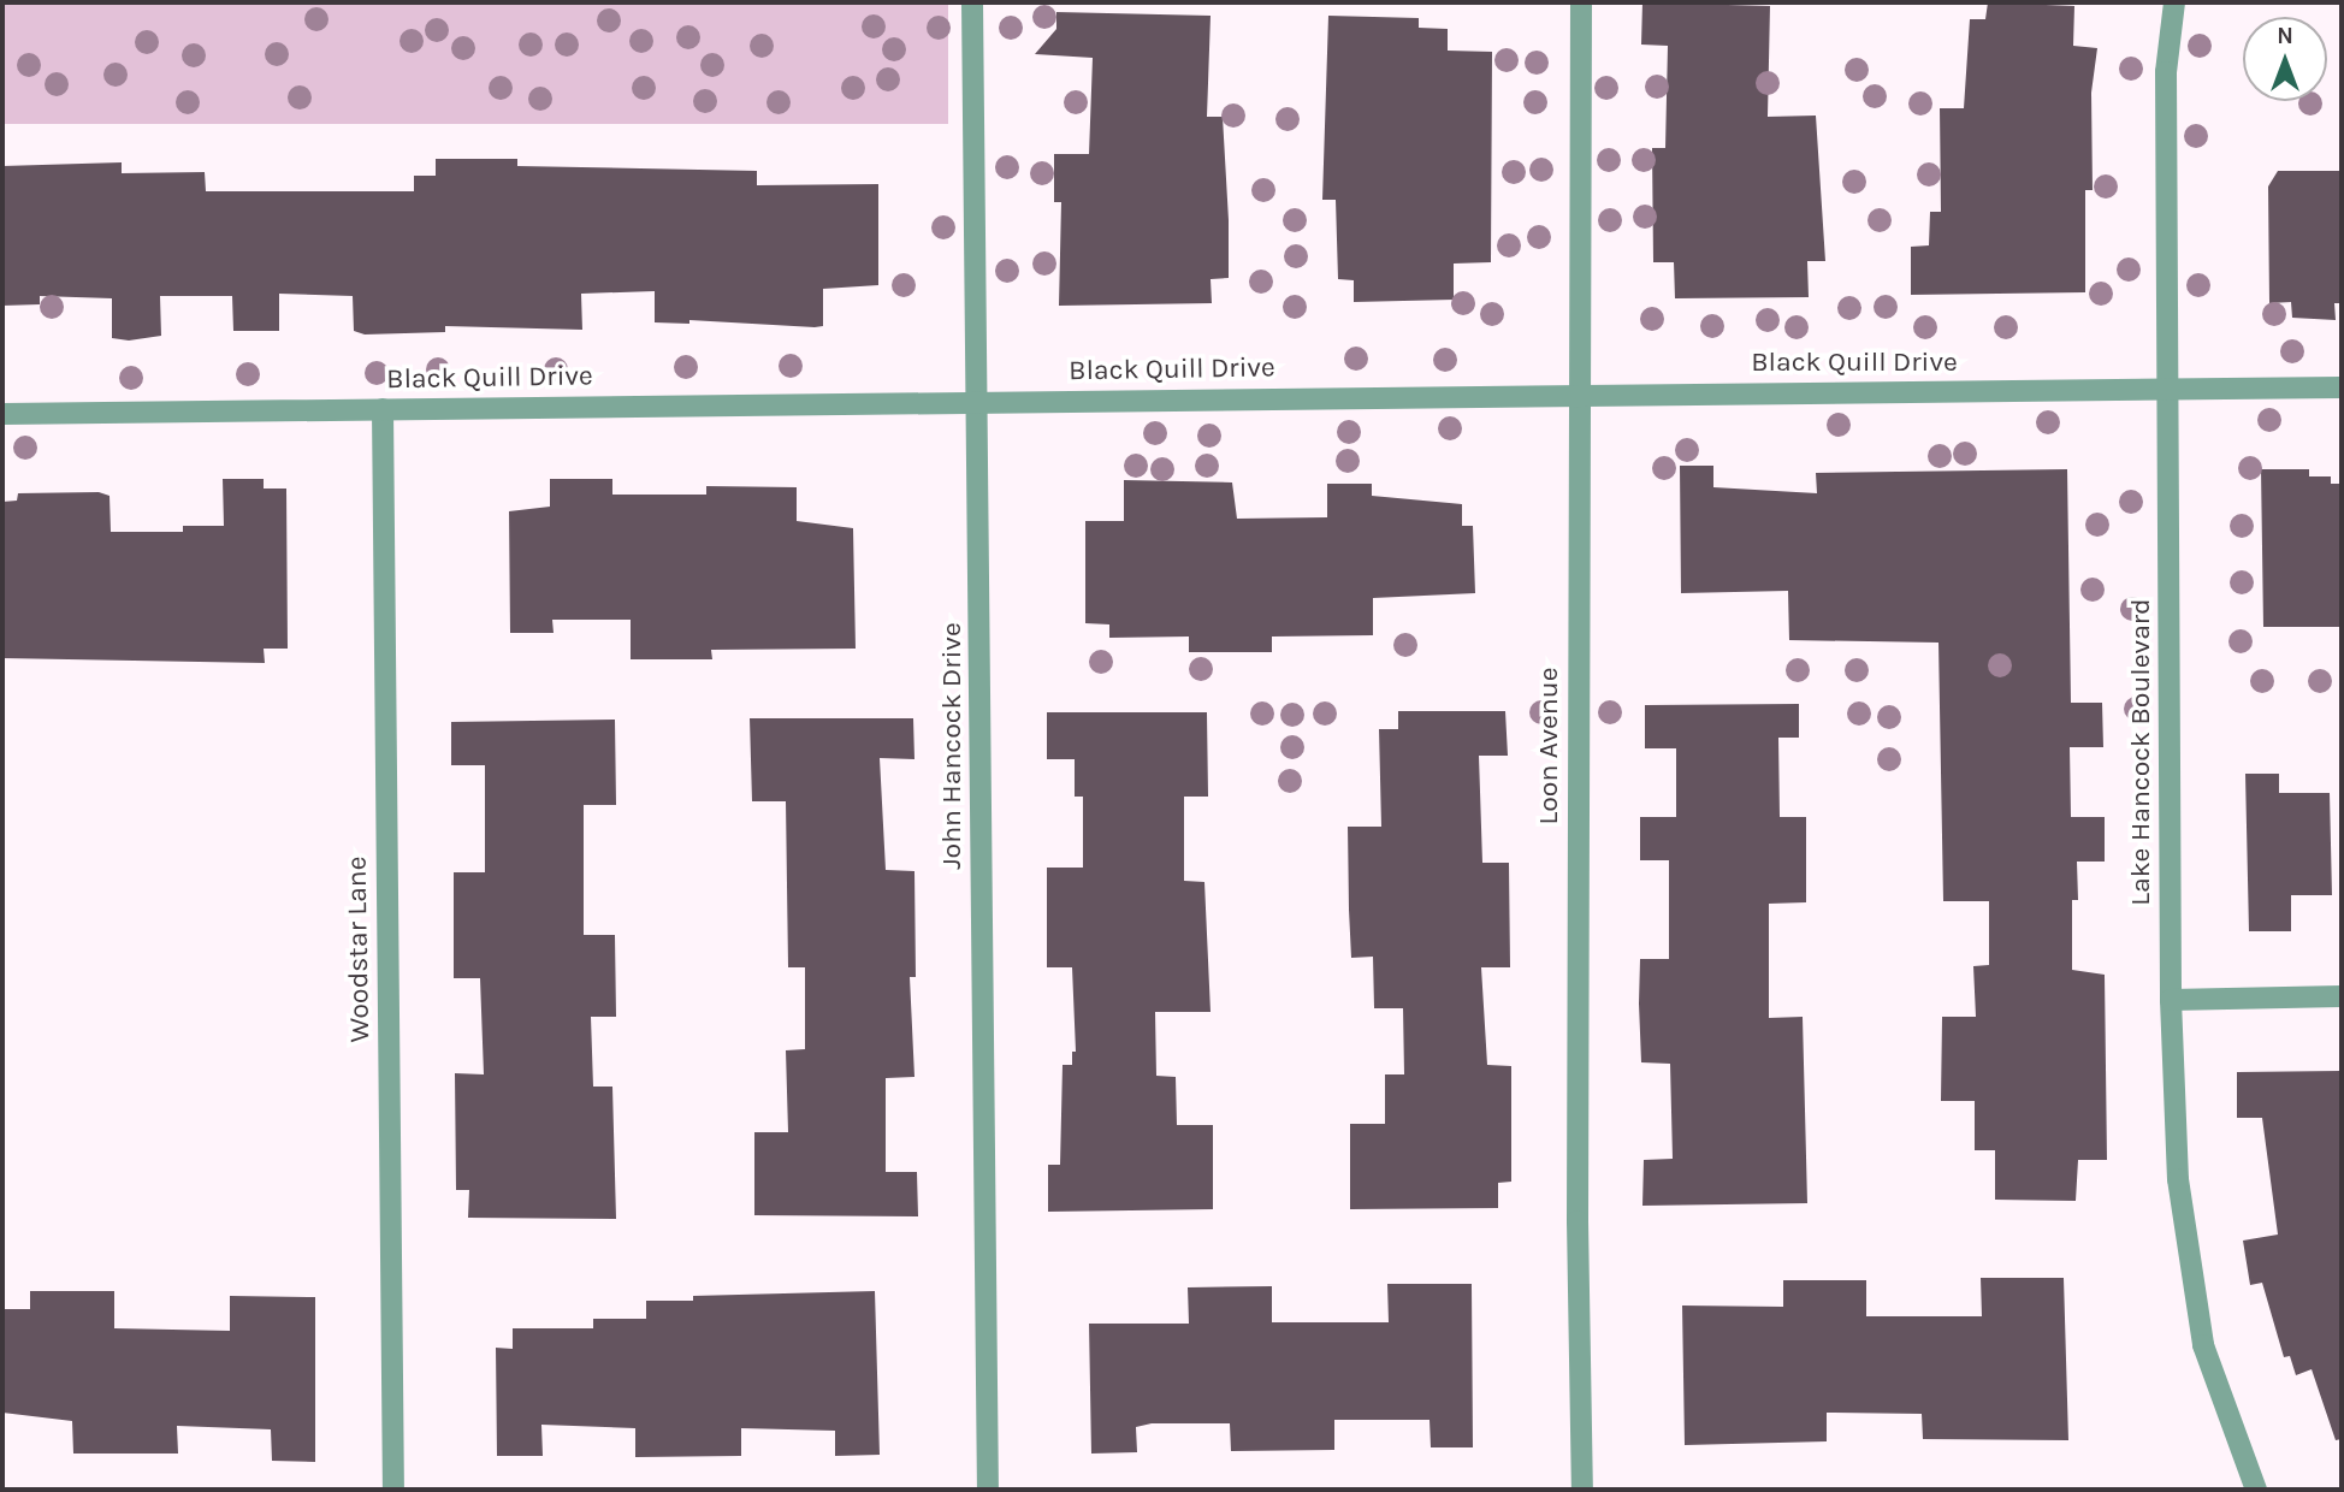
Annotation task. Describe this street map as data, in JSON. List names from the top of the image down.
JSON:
{
  "streets": {
    "street": [
      "Black Quill Drive",
      "John Hancock Drive",
      "Loon Avenue",
      "Lake Hancock Boulevard",
      "Woodstar Lane"
    ]
  },
  "crossings": [
    ["Black Quill Drive", "John Hancock Drive"],
    ["Black Quill Drive", "Loon Avenue"],
    ["Black Quill Drive", "Lake Hancock Boulevard"],
    ["Black Quill Drive", "Woodstar Lane"]
  ],
  "north": "top"
}
